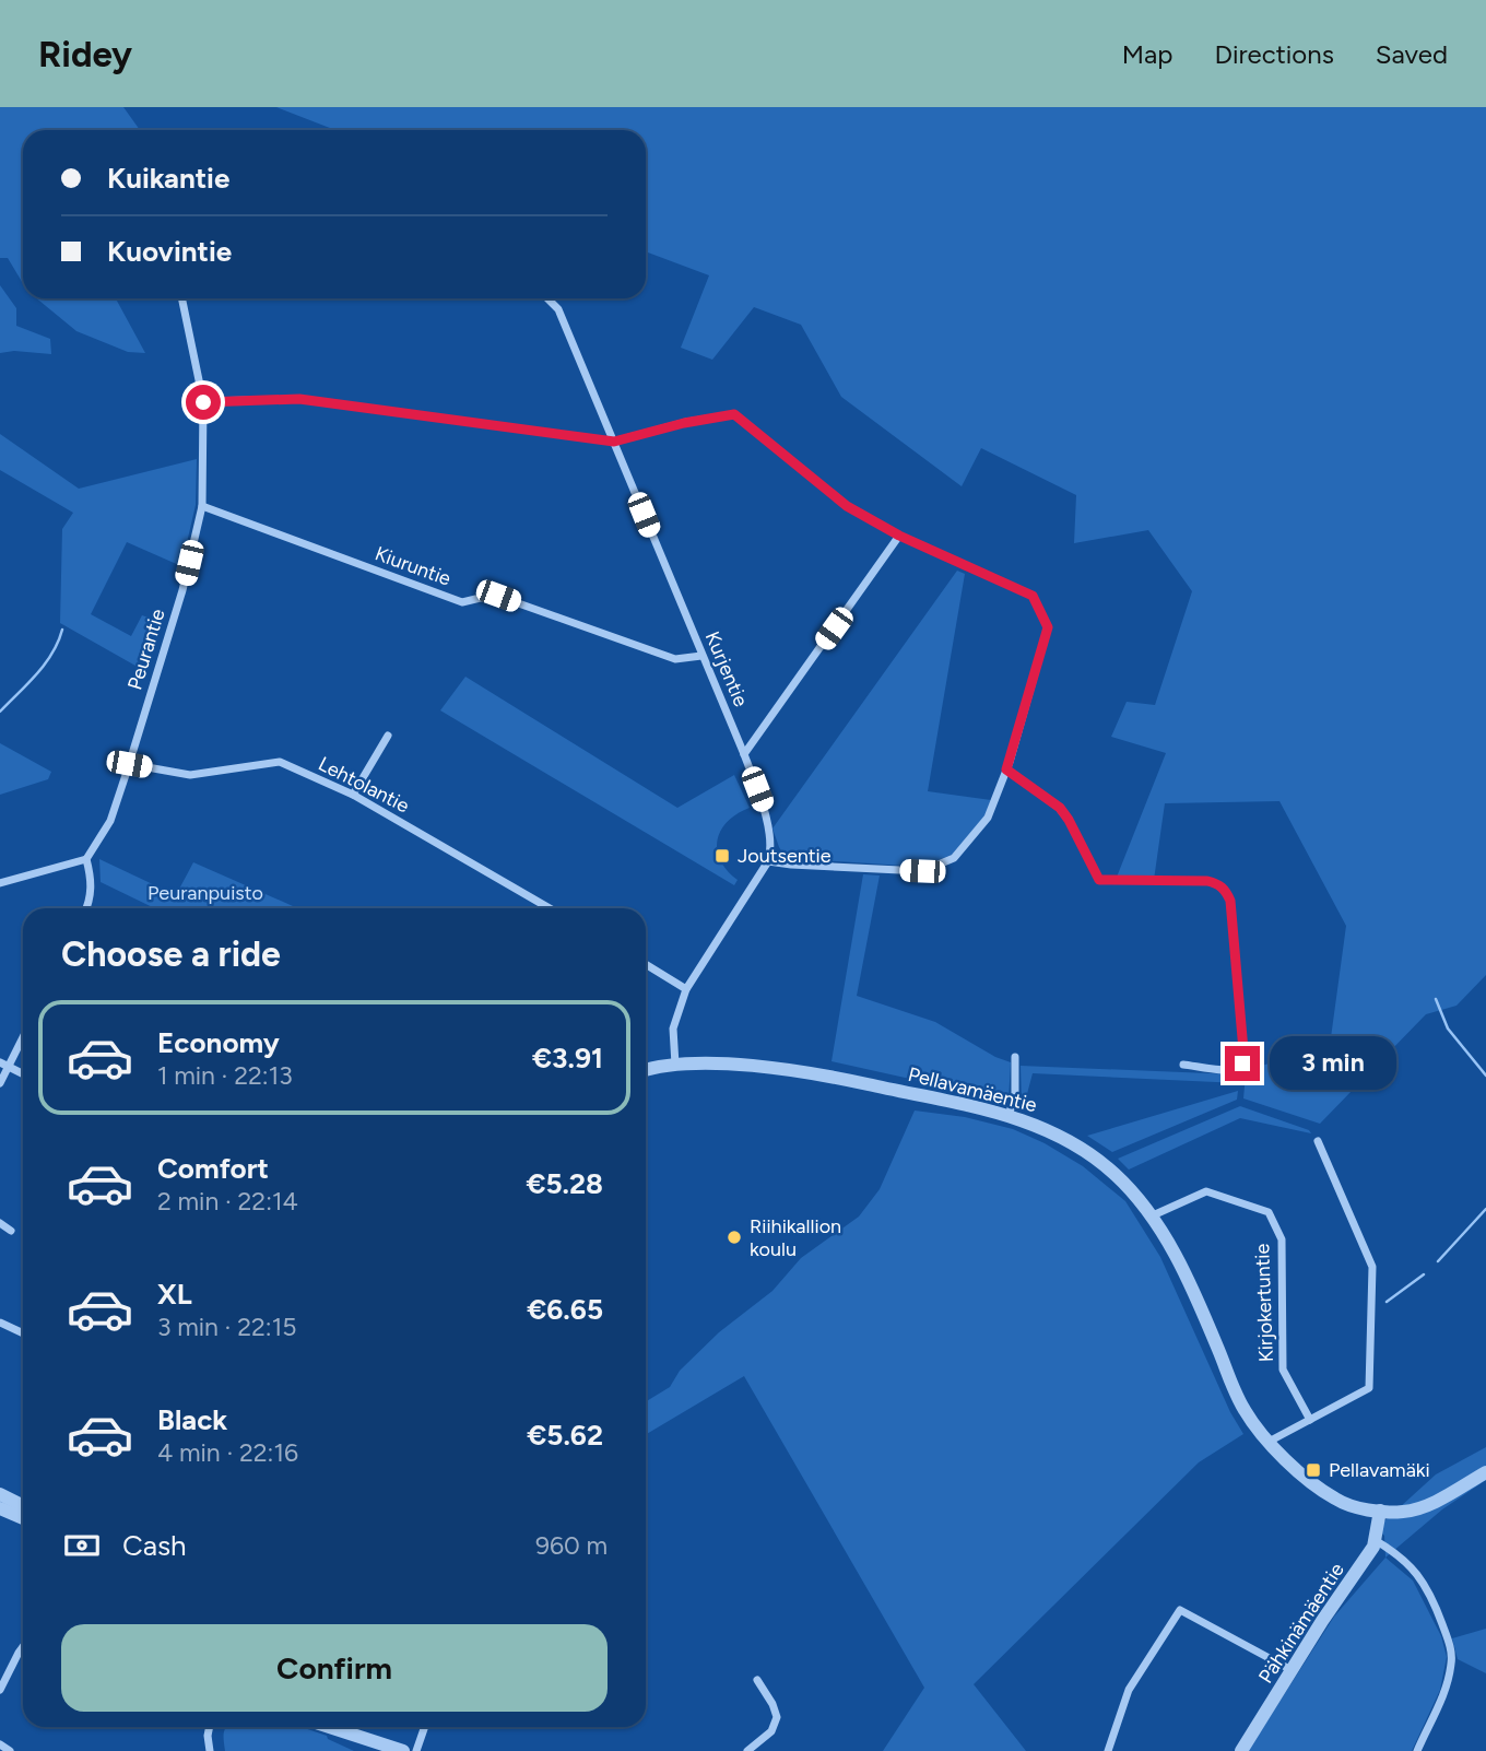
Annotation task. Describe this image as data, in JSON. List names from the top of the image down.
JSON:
{
  "streets": {
    "street": [
      "Kiuruntie",
      "Peurantie",
      "Kurjentie",
      "Lehtolantie",
      "Pellavamäentie",
      "Kirjokertuntie",
      "Pähkinämäentie"
    ]
  },
  "crossings": [
    ["Kiuruntie", "Peurantie"],
    ["Kiuruntie", "Kurjentie"],
    ["Peurantie", "Lehtolantie"],
    ["Pellavamäentie", "Kirjokertuntie"],
    ["Pellavamäentie", "Pähkinämäentie"]
  ],
  "parks": ["Peuranpuisto"],
  "places": {
    "transit": ["Joutsentie", "Pellavamäki"],
    "other": ["Riihikallion koulu"]
  },
  "page": {
    "header": "Ridey",
    "nav": ["Map", "Directions", "Saved"],
    "banner": ["Kuikantie", "Kuovintie"],
    "heading": "Choose a ride",
    "list": [
      {
        "name": "Economy",
        "note": "1 min · 22:13",
        "value": "€3.91"
      },
      {
        "name": "Comfort",
        "note": "2 min · 22:14",
        "value": "€5.28"
      },
      {
        "name": "XL",
        "note": "3 min · 22:15",
        "value": "€6.65"
      },
      {
        "name": "Black",
        "note": "4 min · 22:16",
        "value": "€5.62"
      }
    ],
    "bubble": "3 min",
    "pay": ["Cash", "960 m"],
    "buttons": "Confirm"
  }
}
